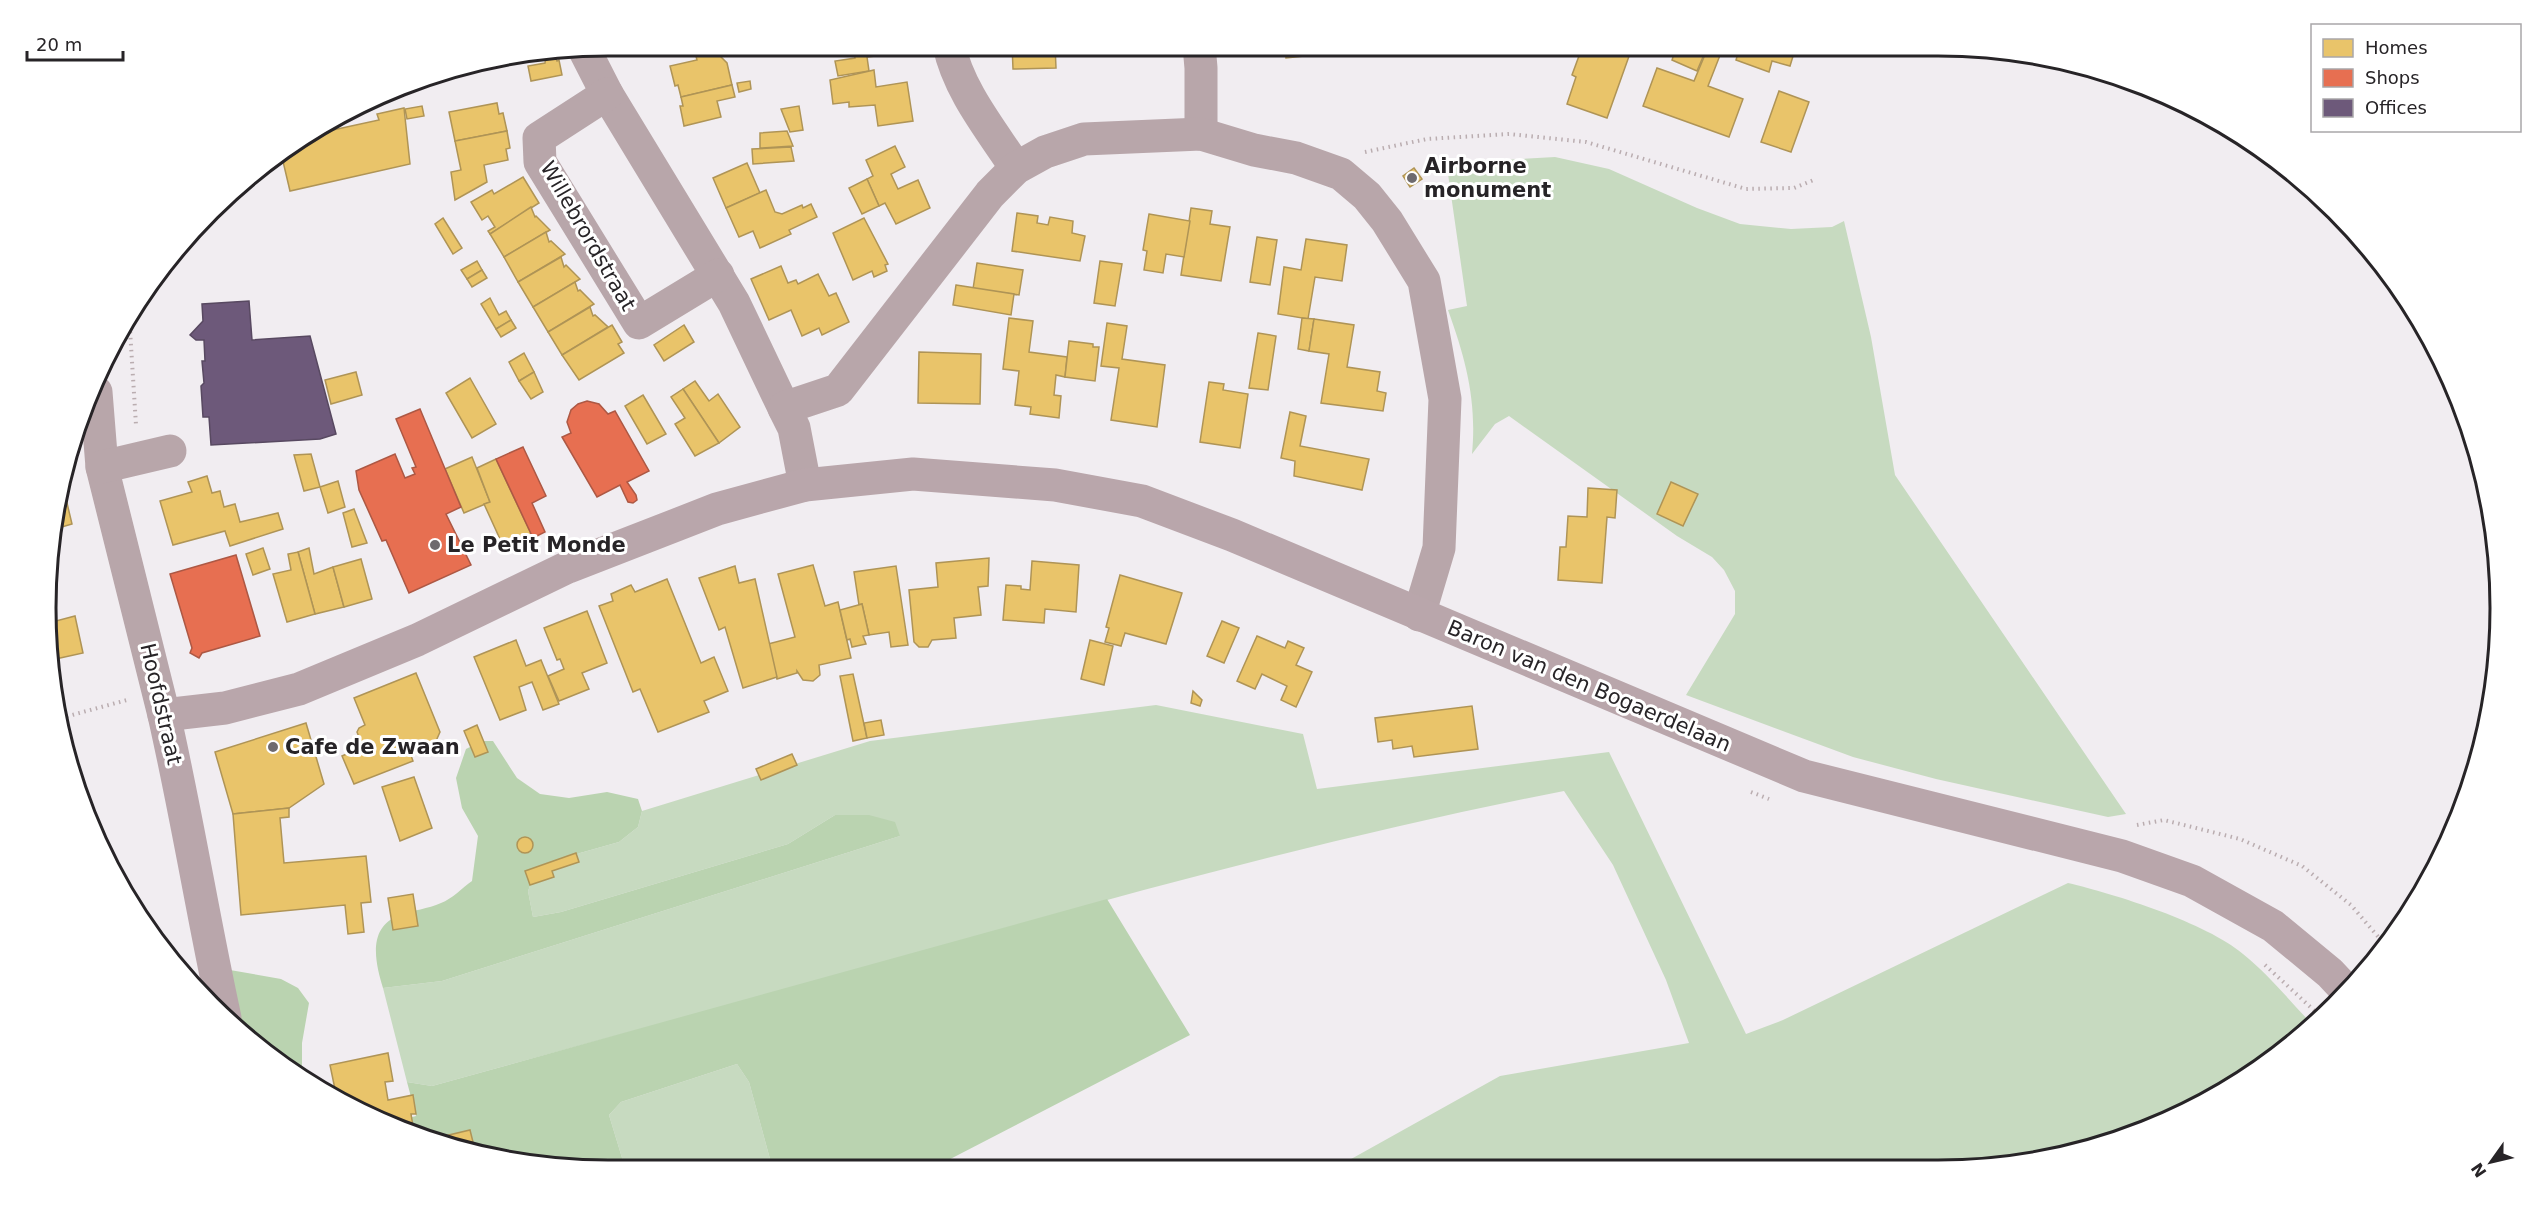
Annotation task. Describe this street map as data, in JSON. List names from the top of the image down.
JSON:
{
  "streets": {
    "main road": ["Baron van den Bogaerdelaan", "Hoofdstraat"],
    "street": ["Willebrordstraat"]
  },
  "crossings": [
    ["Baron van den Bogaerdelaan", "Hoofdstraat"]
  ],
  "places": ["Airborne monument", "Le Petit Monde", "Cafe de Zwaan"],
  "legend": ["Homes", "Shops", "Offices"],
  "scale_bar": "20 m",
  "north": "bottom left"
}
